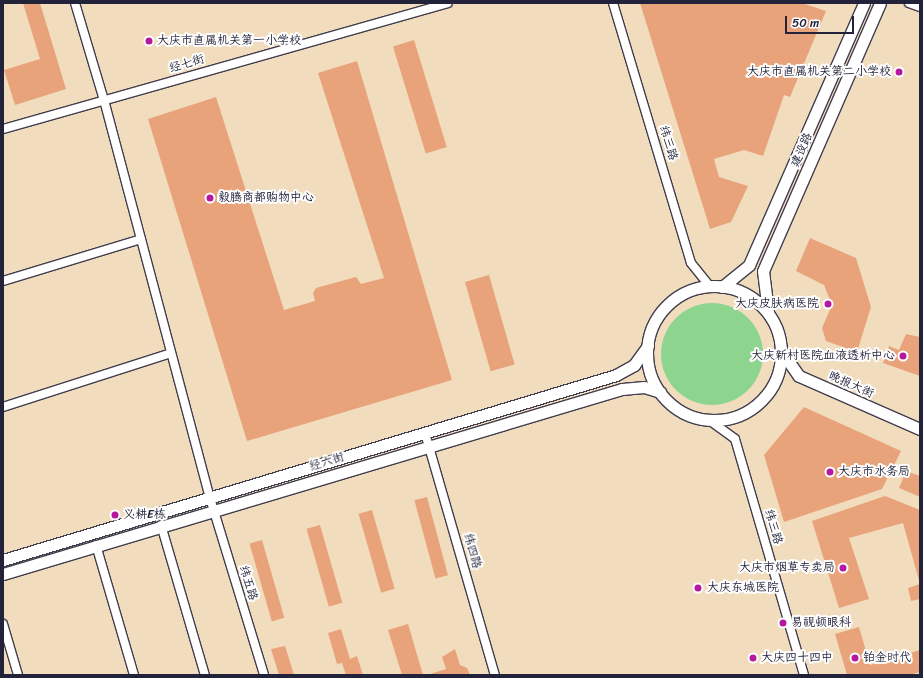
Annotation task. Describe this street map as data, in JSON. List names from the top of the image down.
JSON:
{
  "streets": {
    "main road": ["建设路", "晚报大街", "经六街"],
    "street": [
      "经七街",
      "纬三路",
      "纬四路",
      "纬五路"
    ]
  },
  "crossings": [
    ["经七街", "纬五路"],
    ["纬三路", "建设路"],
    ["纬三路", "晚报大街"],
    ["纬三路", "经六街"],
    ["建设路", "晚报大街"],
    ["建设路", "经六街"],
    ["晚报大街", "经六街"],
    ["经六街", "纬四路"],
    ["经六街", "纬五路"]
  ],
  "places": [
    "大庆市直属机关第一小学校",
    "大庆市直属机关第二小学校",
    "毅腾商都购物中心",
    "大庆皮肤病医院",
    "大庆新村医院血液透析中心",
    "大庆市水务局",
    "义耕E栋",
    "大庆市烟草专卖局",
    "大庆东城医院",
    "易视顿眼科",
    "大庆四十四中",
    "铂金时代"
  ],
  "scale_bar": "50 m"
}
